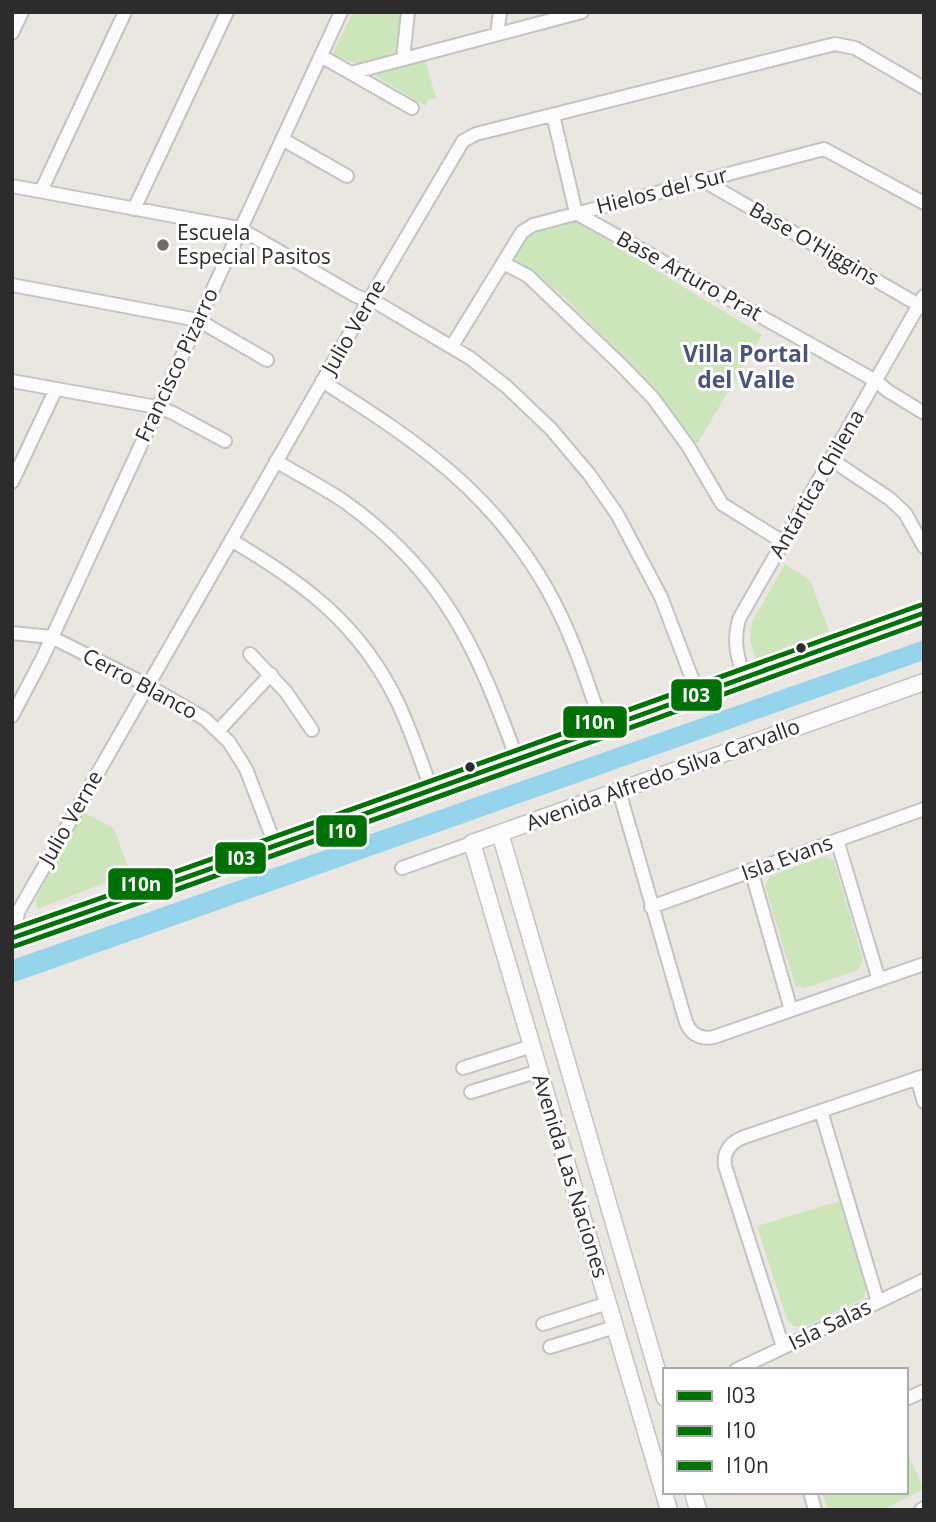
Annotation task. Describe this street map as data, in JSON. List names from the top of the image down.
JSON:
{
  "streets": {
    "street": [
      "Hielos del Sur",
      "Base O'Higgins",
      "Base Arturo Prat",
      "Julio Verne",
      "Francisco Pizarro",
      "Antártica Chilena",
      "Cerro Blanco",
      "Avenida Alfredo Silva Carvallo",
      "Isla Evans",
      "Avenida Las Naciones",
      "Isla Salas"
    ]
  },
  "crossings": [
    ["Hielos del Sur", "Base O'Higgins"],
    ["Hielos del Sur", "Base Arturo Prat"],
    ["Base O'Higgins", "Antártica Chilena"],
    ["Base Arturo Prat", "Antártica Chilena"],
    ["Julio Verne", "Cerro Blanco"],
    ["Francisco Pizarro", "Cerro Blanco"],
    ["Avenida Alfredo Silva Carvallo", "Avenida Las Naciones"]
  ],
  "districts": ["Villa Portal del Valle"],
  "places": ["Escuela Especial Pasitos"],
  "lines": ["transit line I10n", "transit line I03", "transit line I10"],
  "legend": ["I03", "I10", "I10n"]
}
